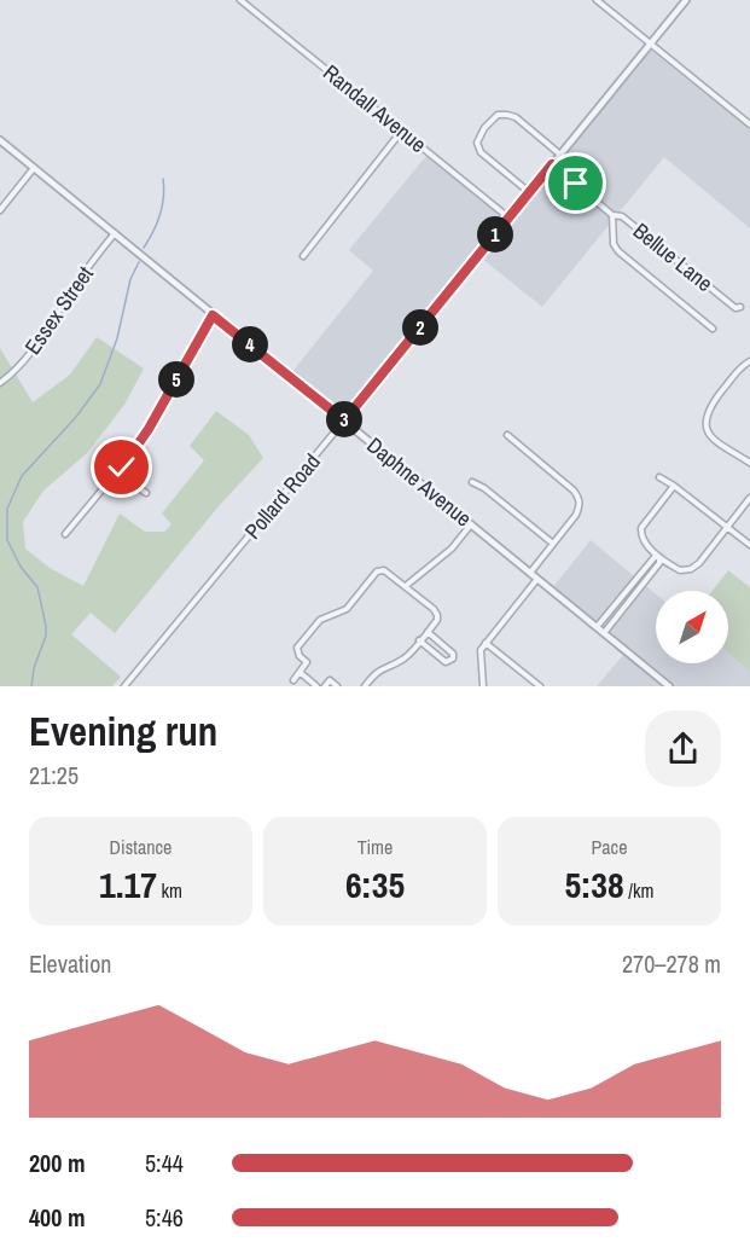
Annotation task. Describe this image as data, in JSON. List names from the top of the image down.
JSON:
{
  "streets": {
    "street": [
      "Randall Avenue",
      "Bellue Lane",
      "Essex Street",
      "Daphne Avenue",
      "Pollard Road"
    ]
  },
  "crossings": [
    ["Randall Avenue", "Pollard Road"],
    ["Bellue Lane", "Pollard Road"],
    ["Essex Street", "Daphne Avenue"],
    ["Daphne Avenue", "Pollard Road"]
  ],
  "north": "top right",
  "page": {
    "pins": [
      "1",
      "2",
      "4",
      "5",
      "3"
    ],
    "heading": ["Evening run", "21:25"],
    "stats": [
      ["Distance", "1.17 km"],
      ["Time", "6:35"],
      ["Pace", "5:38 /km"]
    ],
    "chart": ["Elevation", "270–278 m"],
    "list": [
      {
        "name": "200 m",
        "note": "5:44"
      },
      {
        "name": "400 m",
        "note": "5:46"
      }
    ]
  }
}
